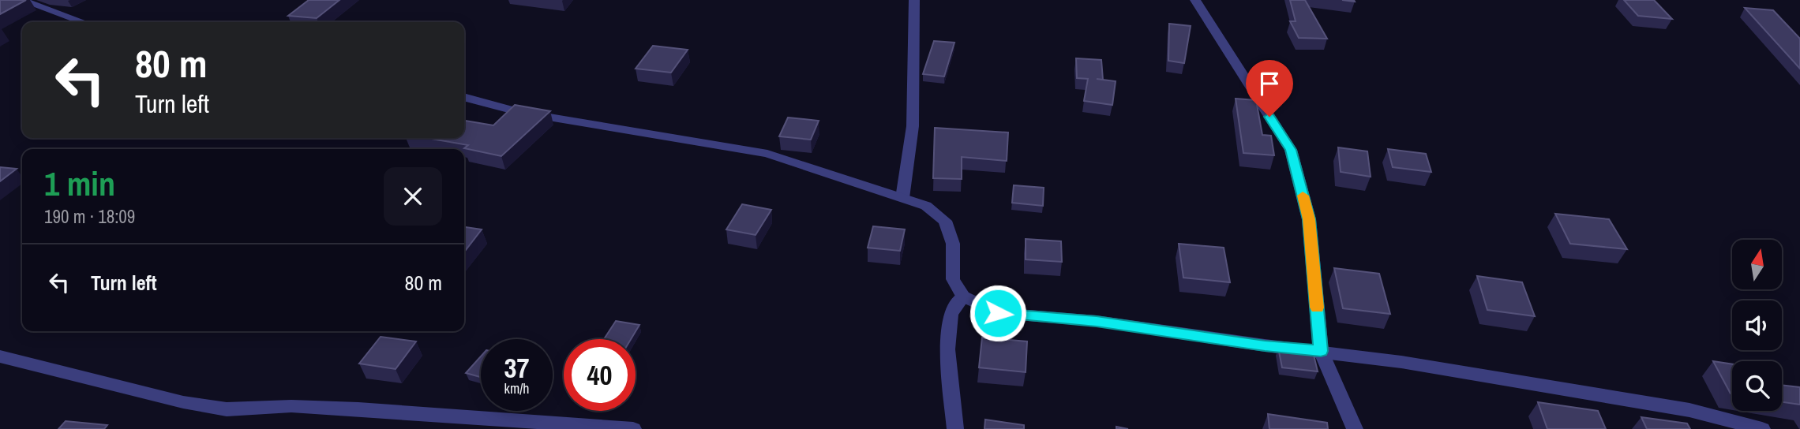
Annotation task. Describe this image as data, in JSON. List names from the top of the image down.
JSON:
{
  "north": "top",
  "page": {
    "turn": ["80 m", "Turn left"],
    "heading": ["1 min", "190 m · 18:09"],
    "list": [
      {
        "name": "Turn left",
        "value": "80 m"
      }
    ],
    "speed": "37 km/h",
    "limit": "40"
  }
}
